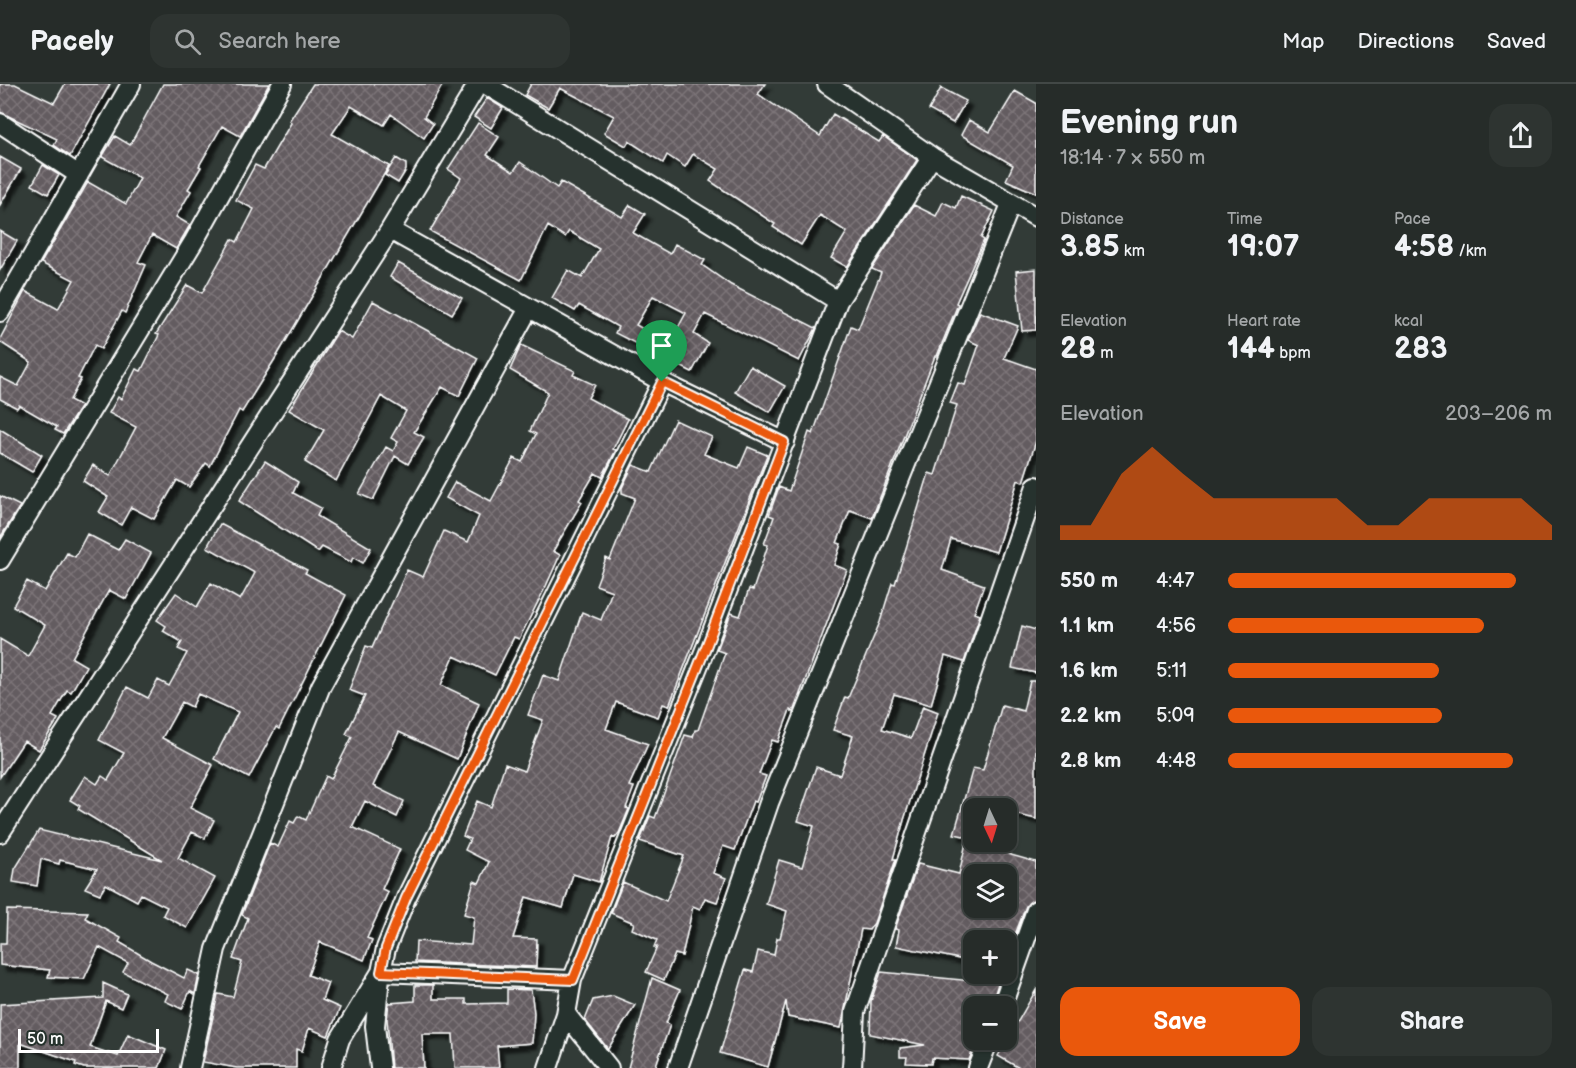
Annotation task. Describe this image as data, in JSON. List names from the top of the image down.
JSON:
{
  "scale_bar": "50 m",
  "north": "bottom",
  "page": {
    "header": "Pacely",
    "search": "Search here",
    "nav": ["Map", "Directions", "Saved"],
    "heading": ["Evening run", "18:14 · 7 × 550 m"],
    "stats": [
      ["Distance", "3.85 km"],
      ["Time", "19:07"],
      ["Pace", "4:58 /km"],
      ["Elevation", "28 m"],
      ["Heart rate", "144 bpm"],
      ["kcal", "283"]
    ],
    "chart": ["Elevation", "203–206 m"],
    "list": [
      {
        "name": "550 m",
        "note": "4:47"
      },
      {
        "name": "1.1 km",
        "note": "4:56"
      },
      {
        "name": "1.6 km",
        "note": "5:11"
      },
      {
        "name": "2.2 km",
        "note": "5:09"
      },
      {
        "name": "2.8 km",
        "note": "4:48"
      }
    ],
    "map_buttons": ["+", "−"],
    "buttons": ["Save", "Share"],
    "scale": "50 m"
  }
}
